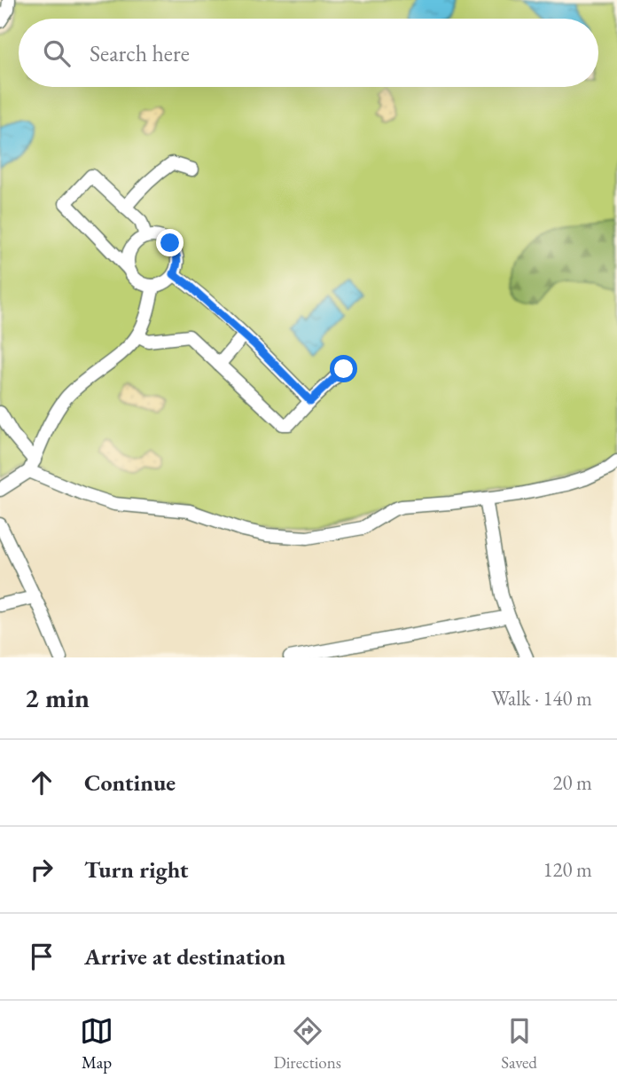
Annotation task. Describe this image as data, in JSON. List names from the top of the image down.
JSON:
{
  "page": {
    "search": "Search here",
    "heading": ["2 min", "Walk · 140 m"],
    "list": [
      ["Continue", "20 m"],
      ["Turn right", "120 m"],
      "Arrive at destination"
    ],
    "nav": ["Map", "Directions", "Saved"]
  }
}
